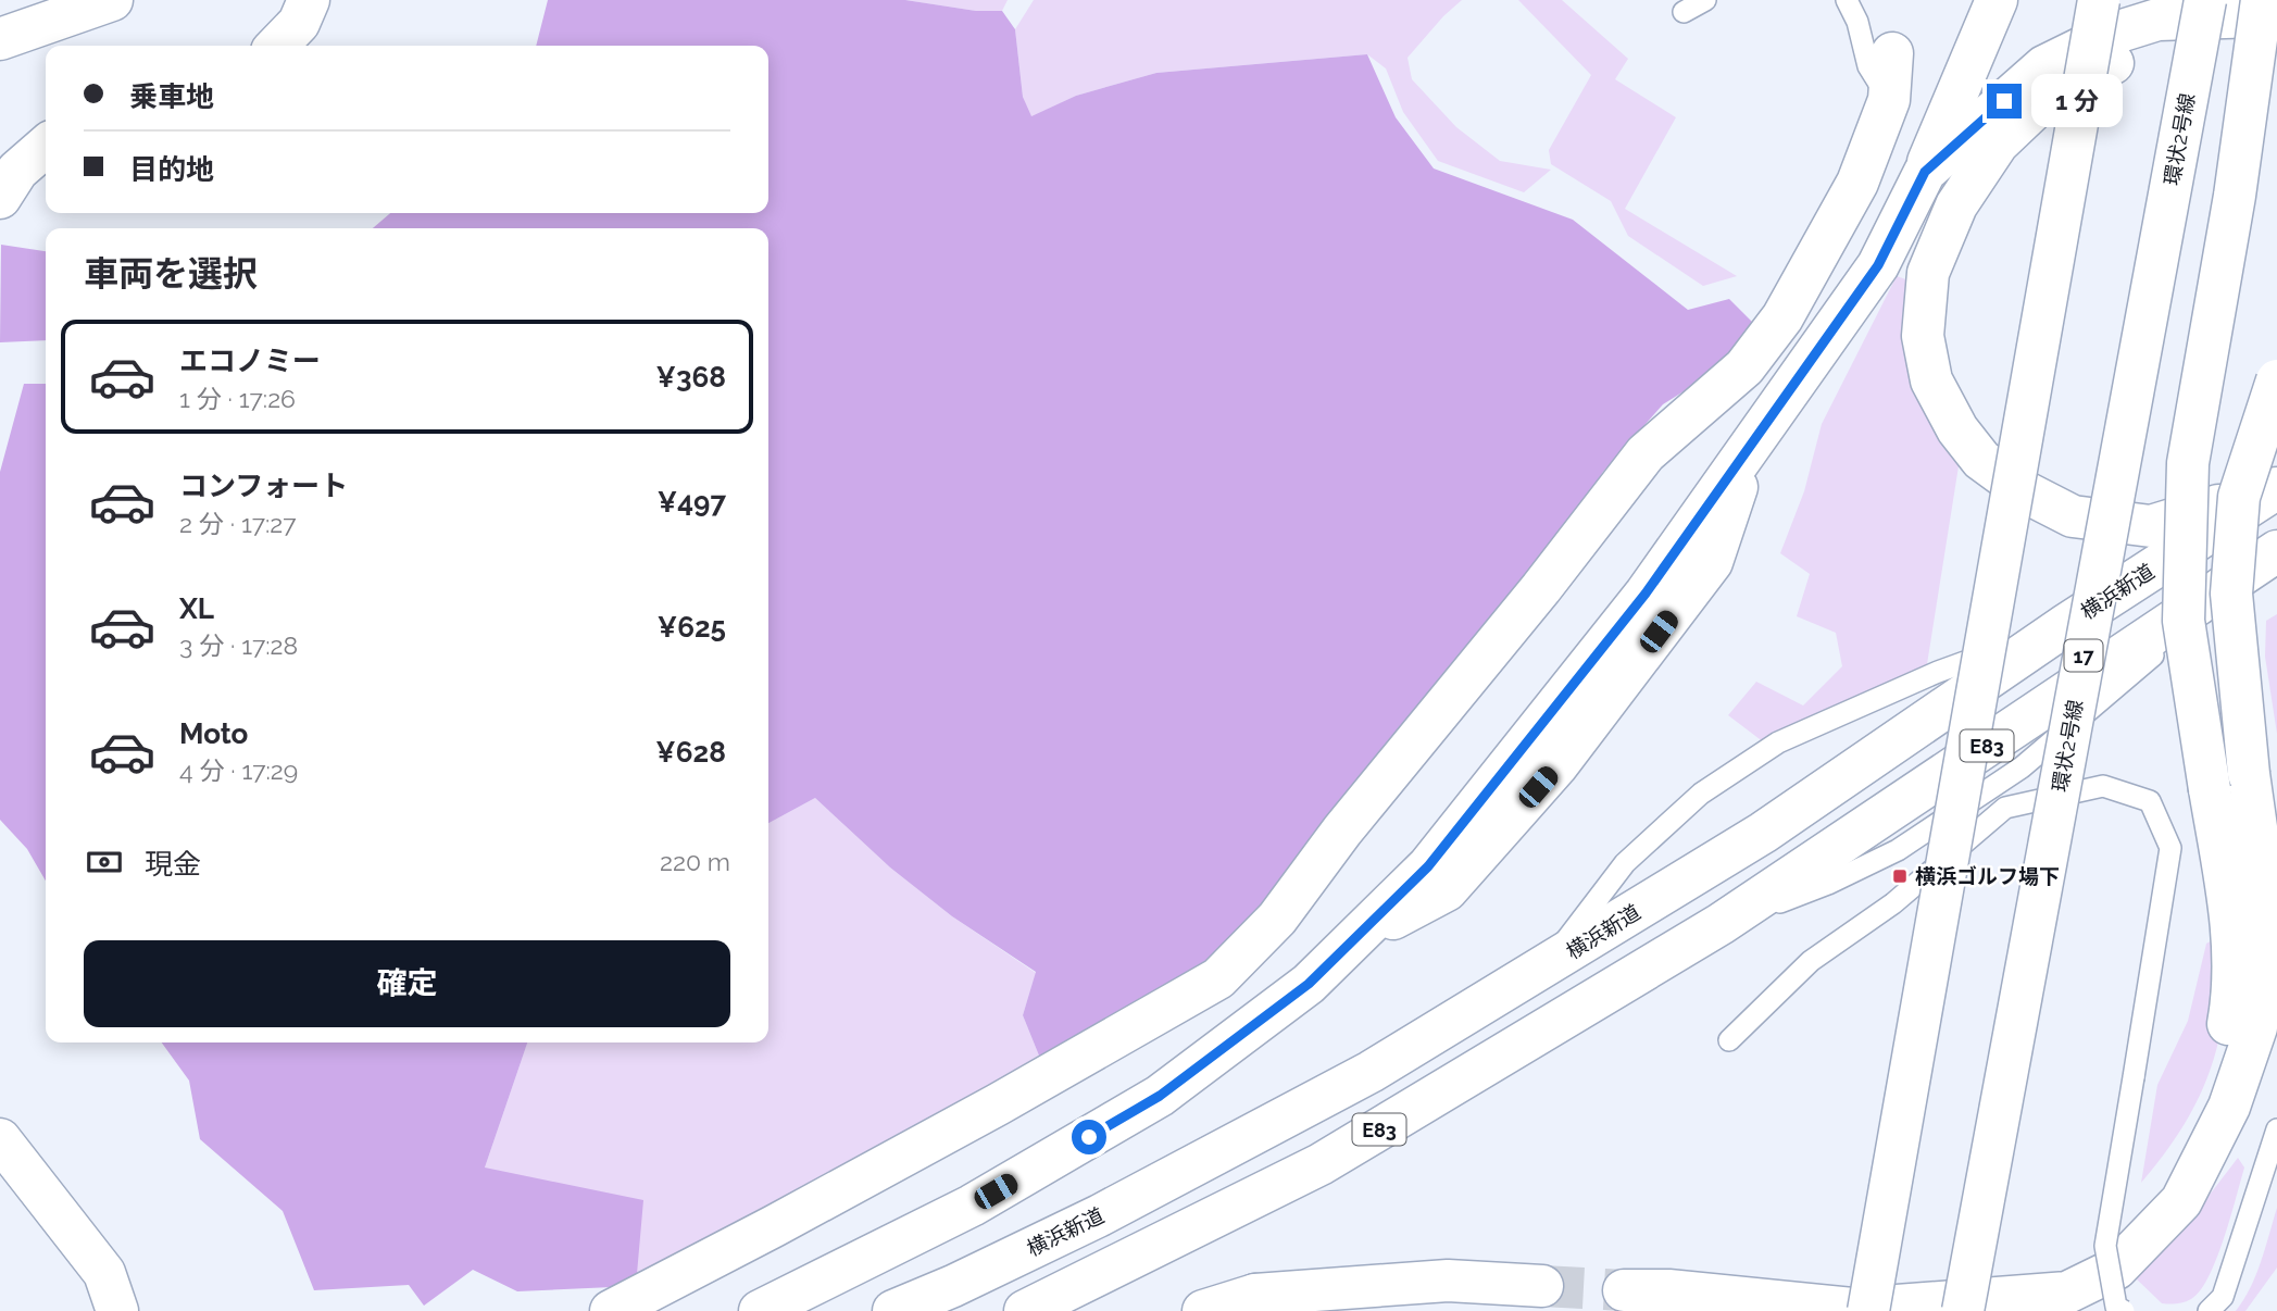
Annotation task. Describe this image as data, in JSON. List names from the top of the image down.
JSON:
{
  "streets": {
    "main road": [
      "環状2号線",
      "横浜新道",
      "17",
      "E83"
    ]
  },
  "places": {
    "transit": ["横浜ゴルフ場下"]
  },
  "page": {
    "banner": ["乗車地", "目的地"],
    "bubble": "1 分",
    "heading": "車両を選択",
    "list": [
      {
        "name": "エコノミー",
        "note": "1 分 · 17:26",
        "value": "¥368"
      },
      {
        "name": "コンフォート",
        "note": "2 分 · 17:27",
        "value": "¥497"
      },
      {
        "name": "XL",
        "note": "3 分 · 17:28",
        "value": "¥625"
      },
      {
        "name": "Moto",
        "note": "4 分 · 17:29",
        "value": "¥628"
      }
    ],
    "pay": ["現金", "220 m"],
    "buttons": "確定"
  }
}
